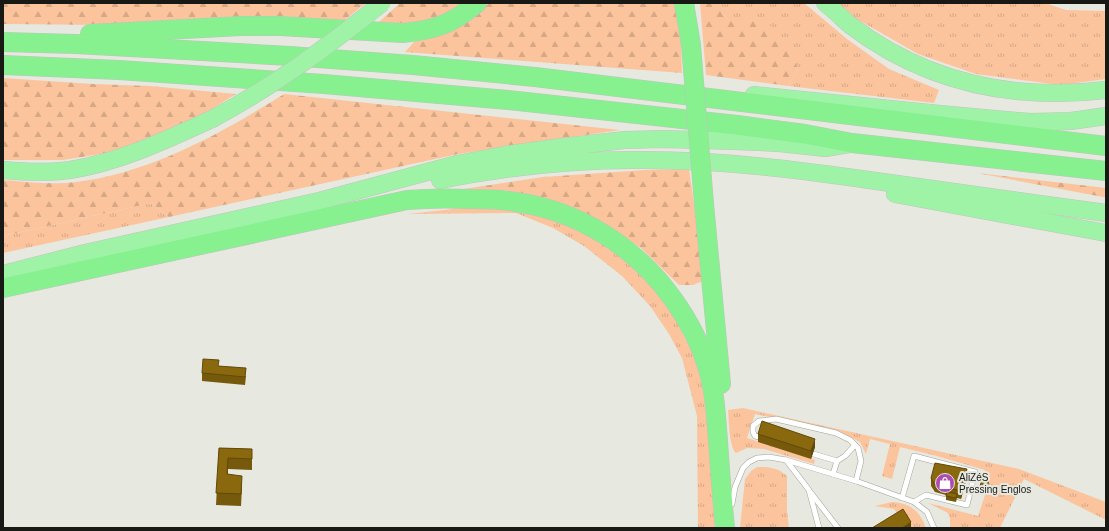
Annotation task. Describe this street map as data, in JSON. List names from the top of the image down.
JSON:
{
  "places": {
    "shop": ["AliZéS Pressing Englos"]
  }
}
